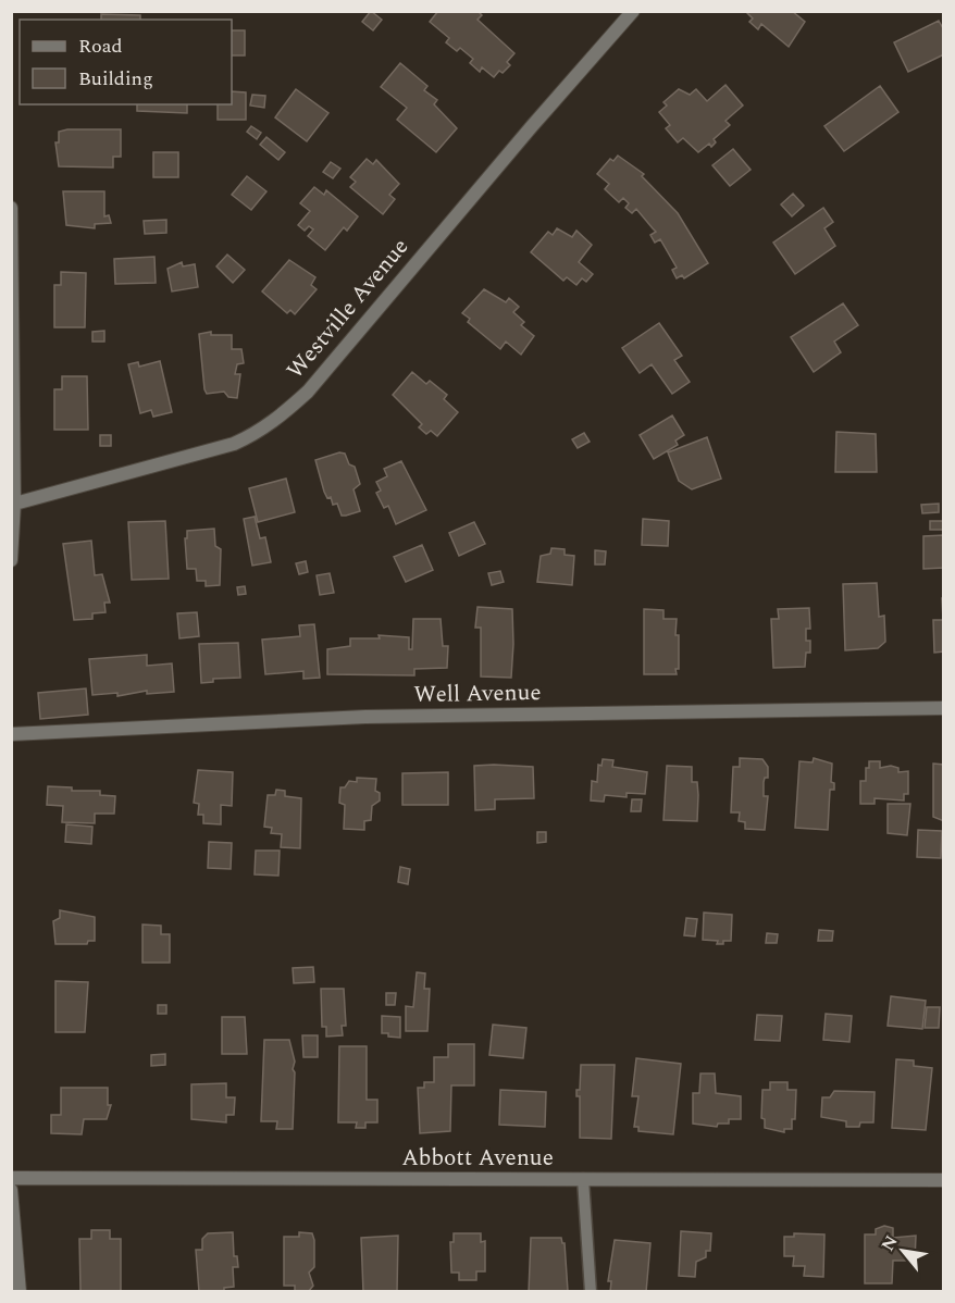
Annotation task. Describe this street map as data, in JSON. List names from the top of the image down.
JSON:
{
  "streets": {
    "street": ["Westville Avenue", "Well Avenue", "Abbott Avenue"]
  },
  "legend": ["Road", "Building"],
  "north": "top left"
}
